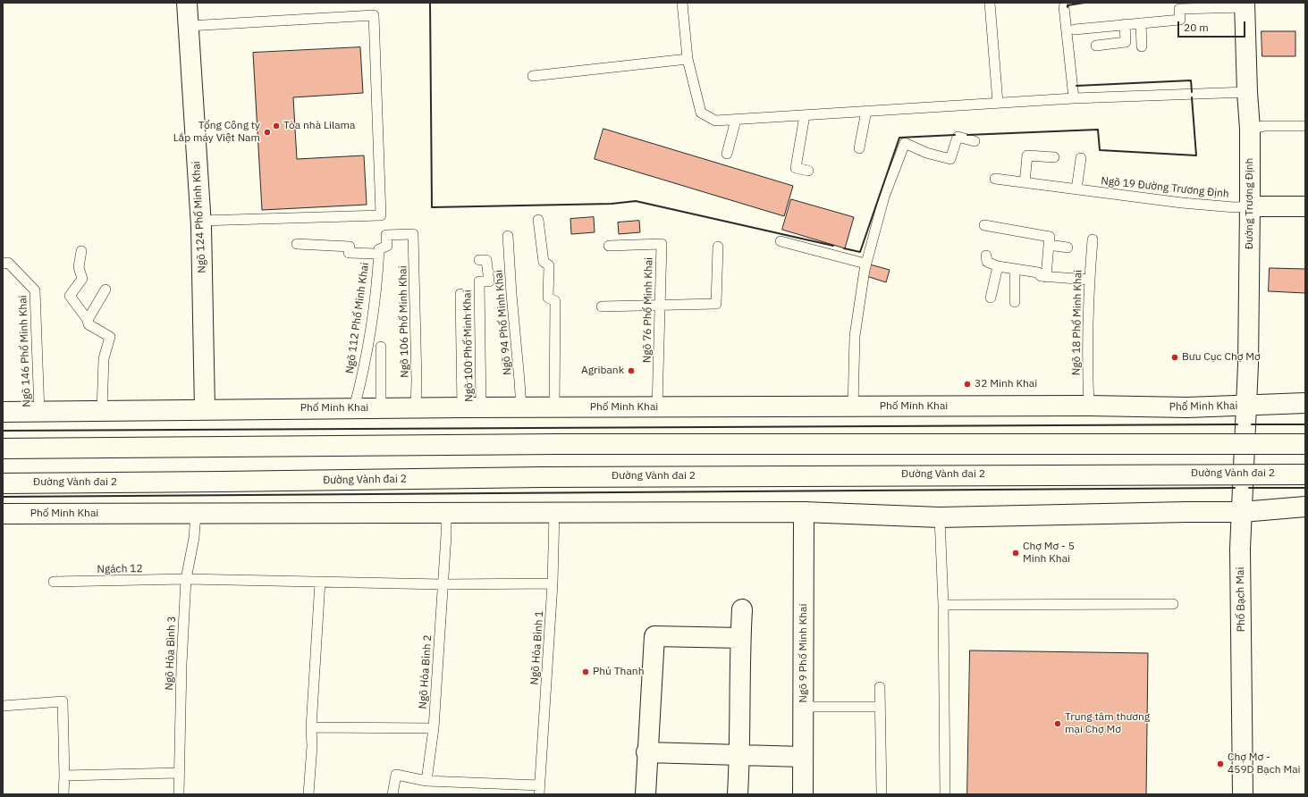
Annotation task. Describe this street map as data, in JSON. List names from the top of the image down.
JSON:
{
  "streets": {
    "main road": [
      "Đường Trương Định",
      "Ngõ 124 Phố Minh Khai",
      "Phố Minh Khai",
      "Đường Vành đai 2",
      "Phố Bạch Mai",
      "Ngõ 9 Phố Minh Khai"
    ],
    "lane": [
      "Ngõ 19 Đường Trương Định",
      "Ngõ 76 Phố Minh Khai",
      "Ngõ 112 Phố Minh Khai",
      "Ngõ 106 Phố Minh Khai",
      "Ngõ 94 Phố Minh Khai",
      "Ngõ 18 Phố Minh Khai",
      "Ngõ 100 Phố Minh Khai",
      "Ngõ 146 Phố Minh Khai",
      "Ngách 12",
      "Ngõ Hòa Bình 1",
      "Ngõ Hòa Bình 3",
      "Ngõ Hòa Bình 2"
    ]
  },
  "crossings": [
    ["Ngõ 19 Đường Trương Định", "Đường Trương Định"],
    ["Đường Trương Định", "Phố Minh Khai"],
    ["Đường Trương Định", "Phố Bạch Mai"],
    ["Ngõ 124 Phố Minh Khai", "Phố Minh Khai"],
    ["Ngõ 76 Phố Minh Khai", "Phố Minh Khai"],
    ["Ngõ 112 Phố Minh Khai", "Ngõ 106 Phố Minh Khai"],
    ["Ngõ 112 Phố Minh Khai", "Phố Minh Khai"],
    ["Ngõ 106 Phố Minh Khai", "Phố Minh Khai"],
    ["Ngõ 94 Phố Minh Khai", "Phố Minh Khai"],
    ["Ngõ 18 Phố Minh Khai", "Phố Minh Khai"],
    ["Ngõ 100 Phố Minh Khai", "Phố Minh Khai"],
    ["Ngõ 146 Phố Minh Khai", "Phố Minh Khai"],
    ["Phố Minh Khai", "Phố Bạch Mai"],
    ["Phố Minh Khai", "Ngõ Hòa Bình 1"],
    ["Phố Minh Khai", "Ngõ Hòa Bình 3"],
    ["Phố Minh Khai", "Ngõ 9 Phố Minh Khai"],
    ["Phố Minh Khai", "Ngõ Hòa Bình 2"],
    ["Ngách 12", "Ngõ Hòa Bình 1"],
    ["Ngách 12", "Ngõ Hòa Bình 3"],
    ["Ngách 12", "Ngõ Hòa Bình 2"]
  ],
  "places": [
    "Tòa nhà Lilama",
    "Tổng Công ty Lắp máy Việt Nam",
    "Bưu Cục Chợ Mơ",
    "Agribank",
    "32 Minh Khai",
    "Chợ Mơ - 5 Minh Khai",
    "Phú Thanh",
    "Trung tâm thương mại Chợ Mơ",
    "Chợ Mơ - 459D Bạch Mai"
  ],
  "scale_bar": "20 m"
}
